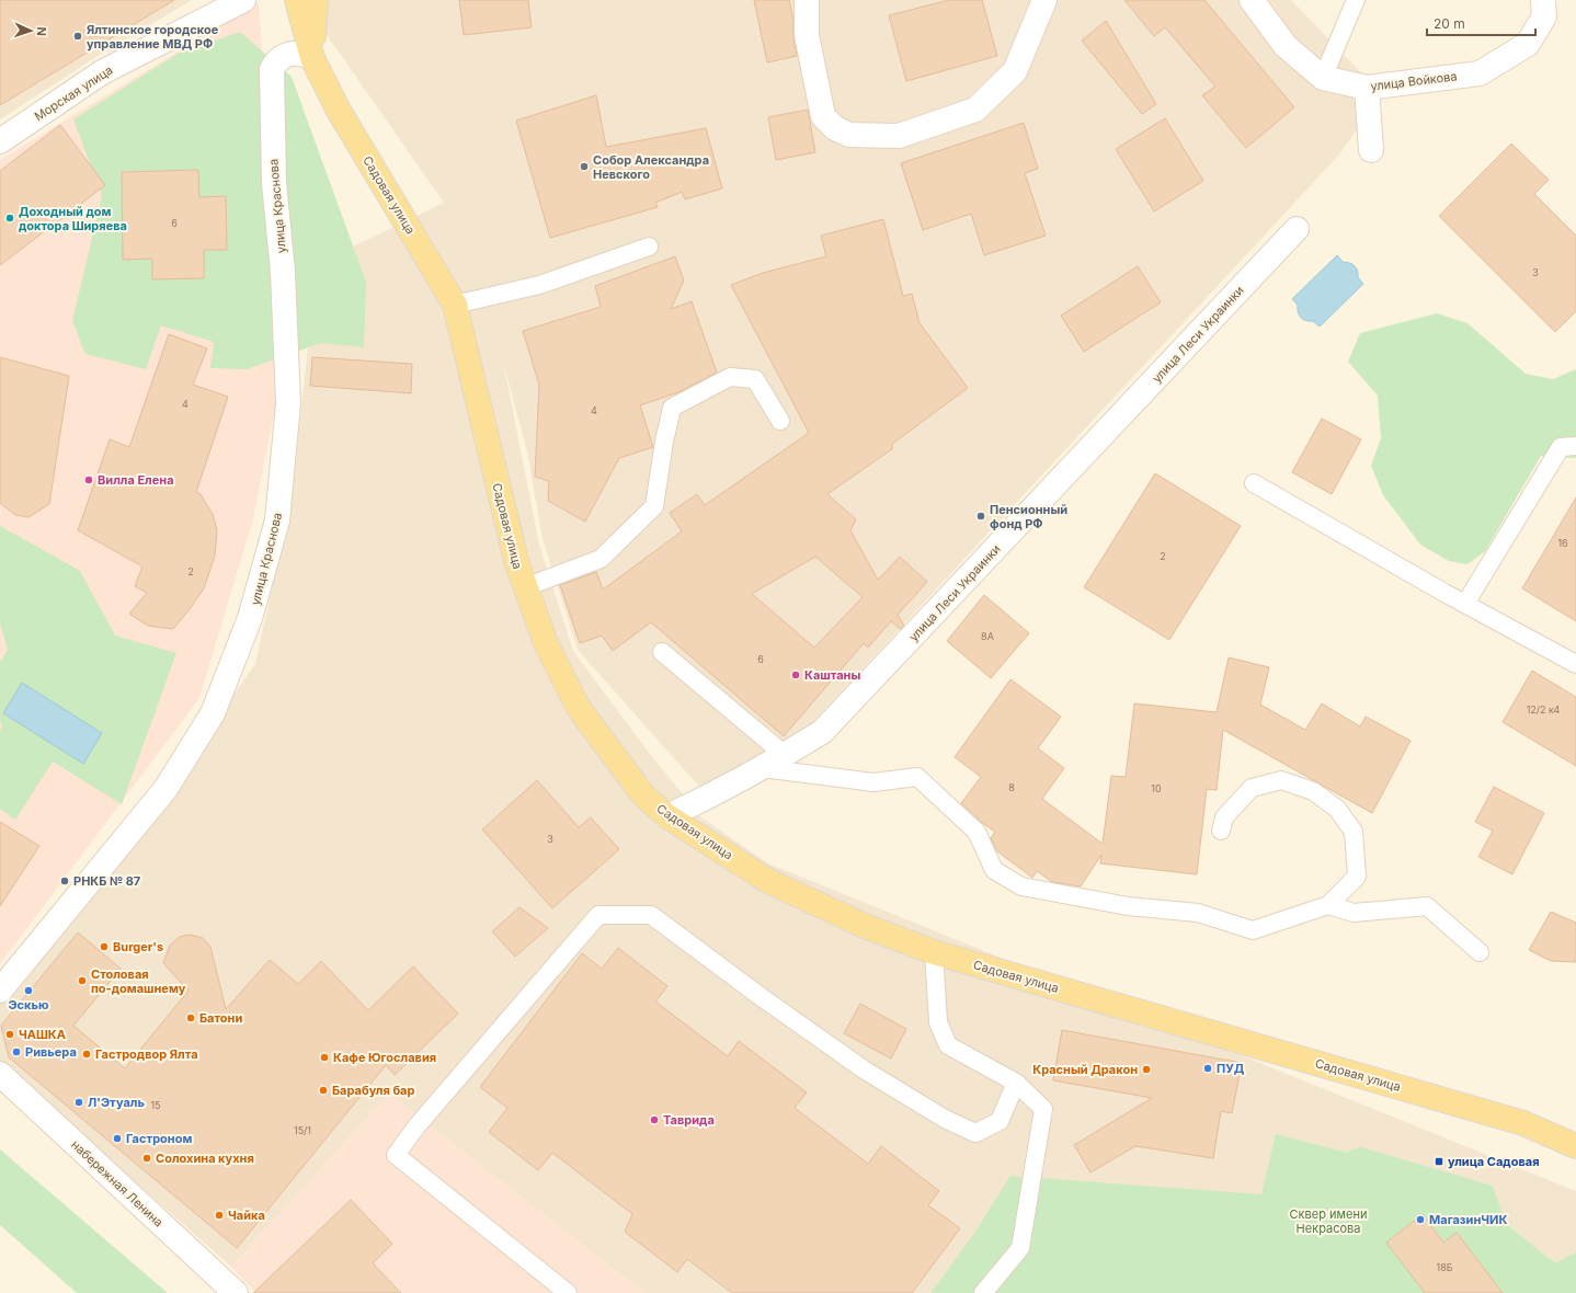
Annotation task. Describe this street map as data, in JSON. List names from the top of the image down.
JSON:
{
  "streets": {
    "main road": ["Садовая улица"],
    "street": [
      "улица Войкова",
      "Морская улица",
      "улица Краснова",
      "улица Леси Украинки",
      "набережная Ленина"
    ]
  },
  "crossings": [
    ["Садовая улица", "улица Краснова"],
    ["Садовая улица", "улица Леси Украинки"]
  ],
  "parks": ["Сквер имени Некрасова"],
  "places": {
    "other": [
      "Ялтинское городское управление МВД РФ",
      "Собор Александра Невского",
      "Доходный дом доктора Ширяева",
      "Вилла Елена",
      "Пенсионный фонд РФ",
      "Каштаны",
      "РНКБ № 87",
      "Burger's",
      "Столовая по-домашнему",
      "Эскью",
      "Батони",
      "ЧАШКА",
      "Ривьера",
      "Гастродвор Ялта",
      "Кафе Югославия",
      "ПУД",
      "Красный Дракон",
      "Барабуля бар",
      "Л'Этуаль",
      "Таврида",
      "Гастроном",
      "Солохина кухня",
      "Чайка",
      "МагазинЧИК"
    ],
    "transit": ["улица Садовая"]
  },
  "house_numbers": [
    "6",
    "3",
    "4",
    "4",
    "16",
    "2",
    "2",
    "8А",
    "6",
    "12/2 к4",
    "8",
    "10",
    "3",
    "15",
    "15/1",
    "18Б"
  ],
  "scale_bar": "20 m",
  "north": "right"
}
